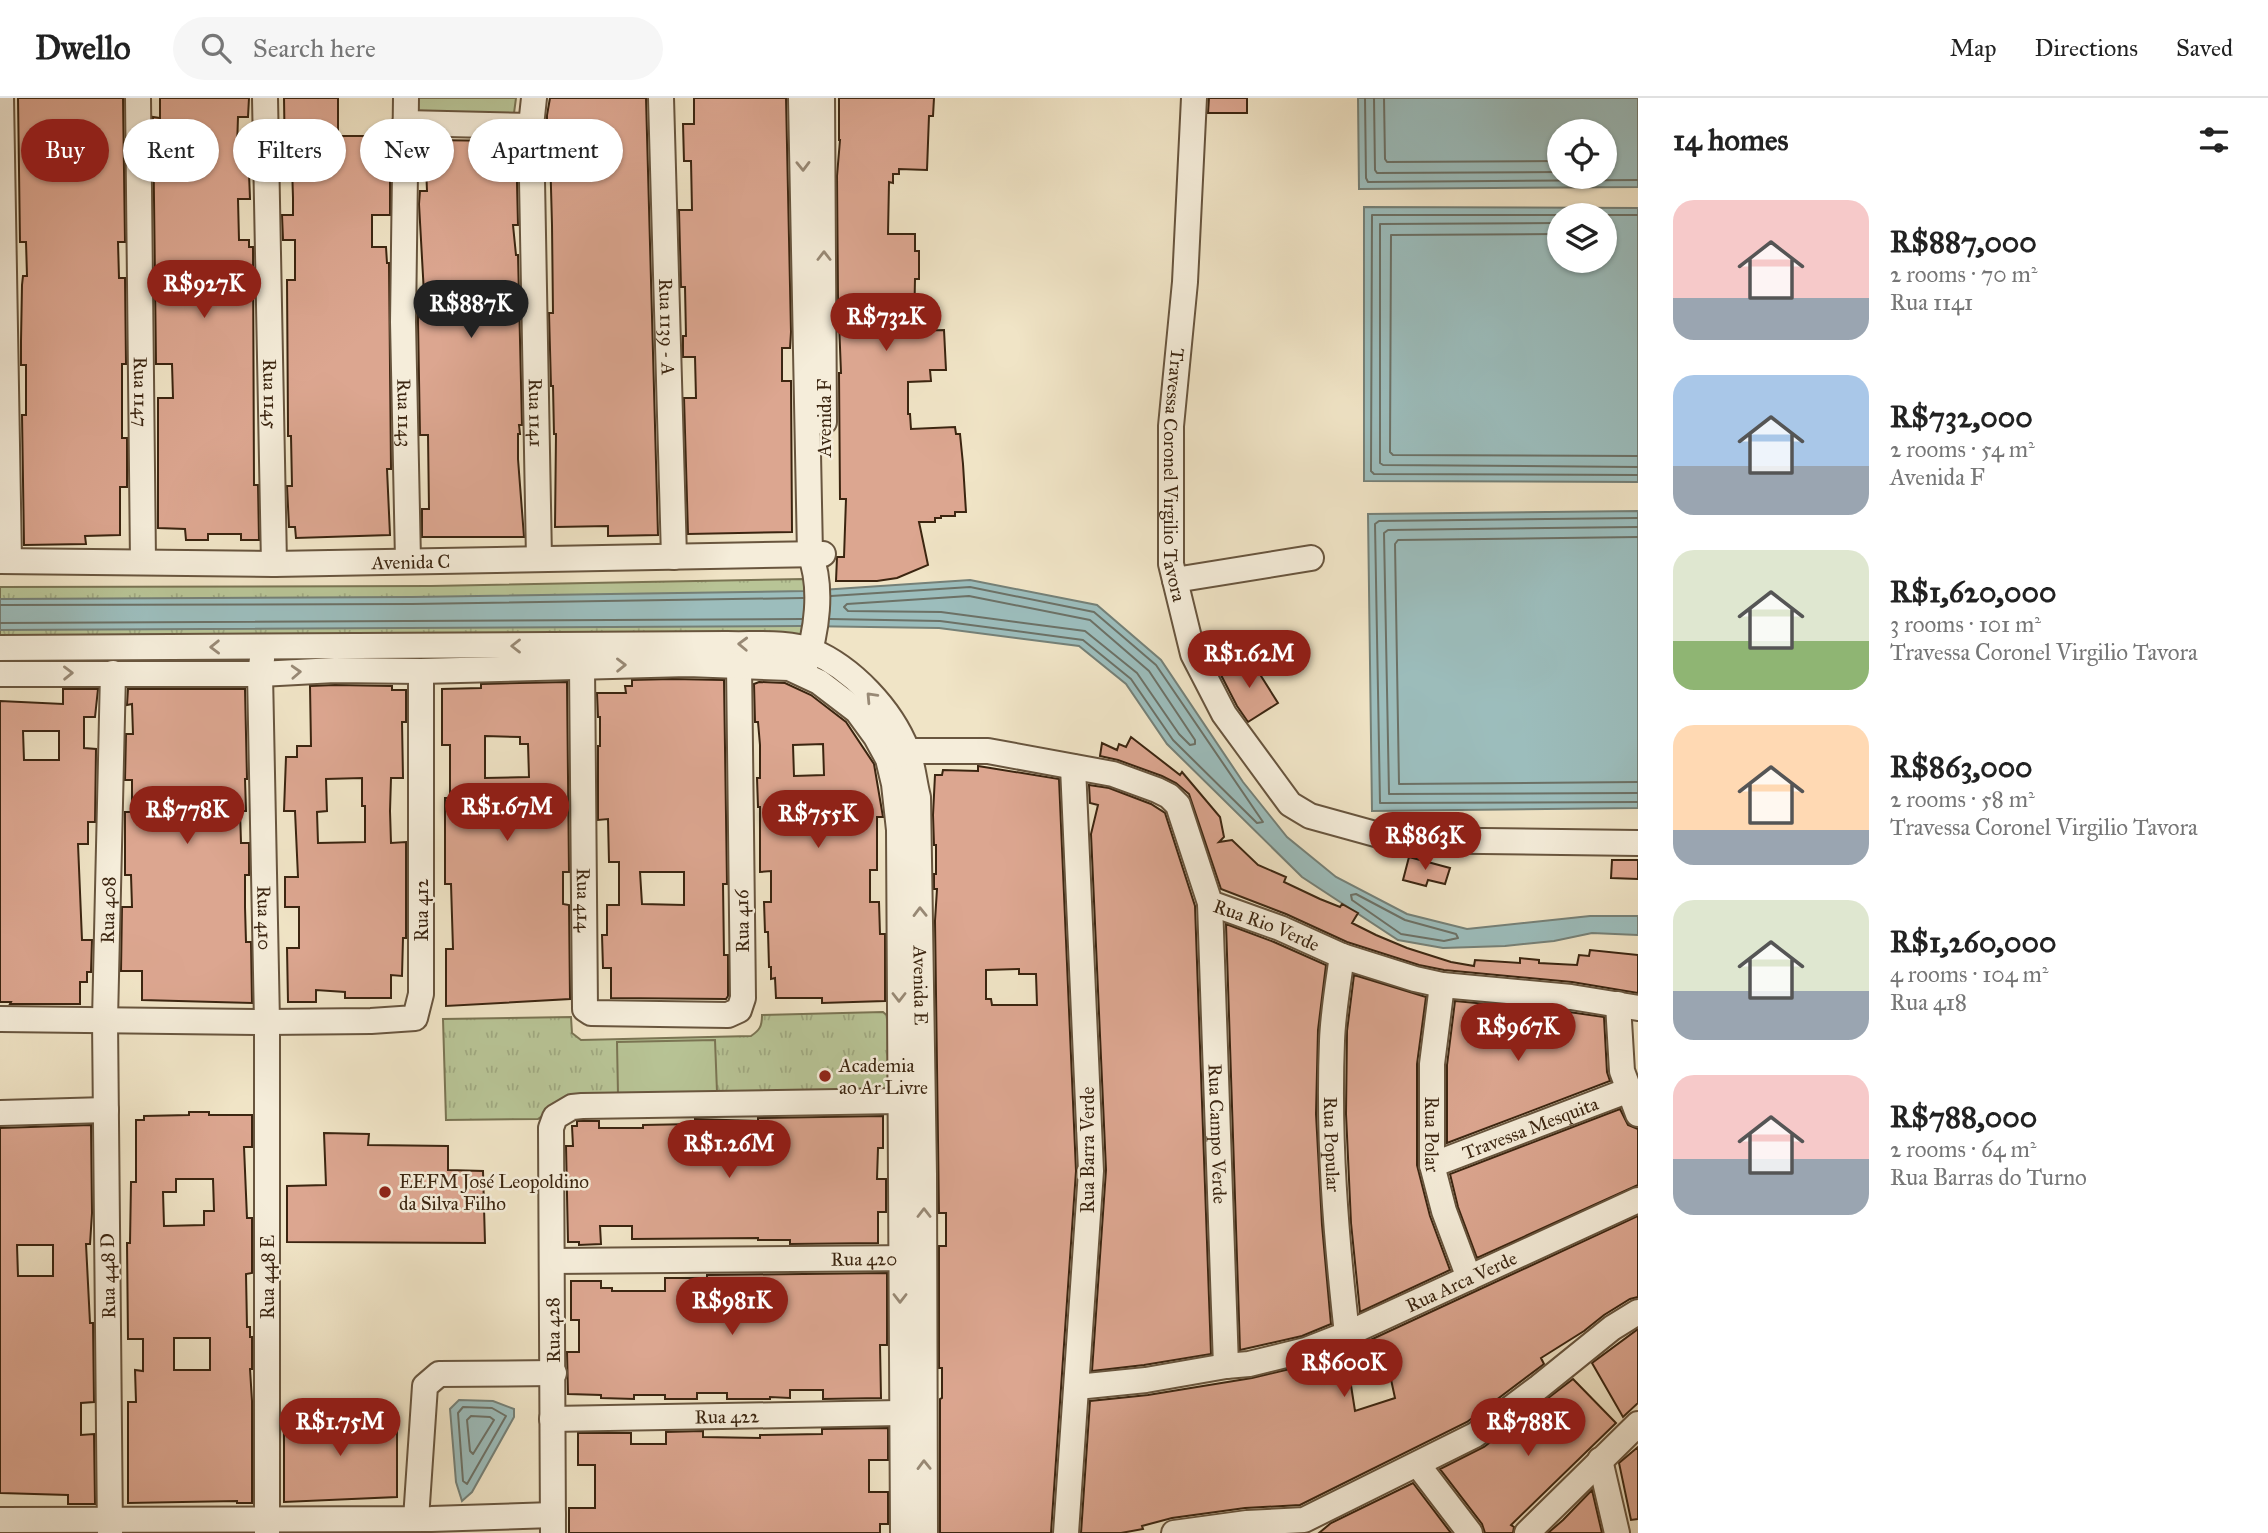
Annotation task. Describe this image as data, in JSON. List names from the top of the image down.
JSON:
{
  "streets": {
    "street": [
      "Rua 1139 - A",
      "Rua 1147",
      "Rua 1145",
      "Rua 1143",
      "Rua 1141",
      "Avenida F",
      "Travessa Coronel Virgilio Tavora",
      "Avenida C",
      "Rua 414",
      "Rua 408",
      "Rua 412",
      "Rua 410",
      "Rua 416",
      "Rua Rio Verde",
      "Avenida E",
      "Travessa Mesquita",
      "Rua Campo Verde",
      "Rua Polar",
      "Rua Popular",
      "Rua Barra Verde",
      "Rua 420",
      "Rua 448 D",
      "Rua 448 E",
      "Rua Arca Verde",
      "Rua 428",
      "Rua 422"
    ]
  },
  "crossings": [
    ["Rua 1139 - A", "Avenida C"],
    ["Rua 1147", "Avenida C"],
    ["Rua 1145", "Avenida C"],
    ["Rua 1143", "Avenida C"],
    ["Rua 1141", "Avenida C"],
    ["Avenida F", "Avenida C"],
    ["Avenida F", "Avenida E"],
    ["Rua 414", "Rua 416"],
    ["Rua 408", "Rua 448 D"],
    ["Rua 412", "Rua 410"],
    ["Rua 412", "Rua 448 E"],
    ["Rua 410", "Rua 448 E"],
    ["Rua Rio Verde", "Avenida E"],
    ["Rua Rio Verde", "Rua Campo Verde"],
    ["Rua Rio Verde", "Rua Polar"],
    ["Rua Rio Verde", "Rua Popular"],
    ["Rua Rio Verde", "Rua Barra Verde"],
    ["Avenida E", "Rua 420"],
    ["Avenida E", "Rua 428"],
    ["Avenida E", "Rua 422"],
    ["Travessa Mesquita", "Rua Polar"],
    ["Rua Campo Verde", "Rua Arca Verde"],
    ["Rua Polar", "Rua Arca Verde"],
    ["Rua Popular", "Rua Arca Verde"],
    ["Rua Barra Verde", "Rua Arca Verde"],
    ["Rua 420", "Rua 428"],
    ["Rua 428", "Rua 422"]
  ],
  "places": ["Academia ao Ar Livre", "EEFM José Leopoldino da Silva Filho"],
  "page": {
    "header": "Dwello",
    "search": "Search here",
    "nav": ["Map", "Directions", "Saved"],
    "heading": "14 homes",
    "chip": [
      "Buy",
      "Rent",
      "Filters",
      "New",
      "Apartment"
    ],
    "list": [
      {
        "name": "R$887,000",
        "note": "2 rooms · 70 m² · Rua 1141"
      },
      {
        "name": "R$732,000",
        "note": "2 rooms · 54 m² · Avenida F"
      },
      {
        "name": "R$1,620,000",
        "note": "3 rooms · 101 m² · Travessa Coronel Virgilio Tavora"
      },
      {
        "name": "R$863,000",
        "note": "2 rooms · 58 m² · Travessa Coronel Virgilio Tavora"
      },
      {
        "name": "R$1,260,000",
        "note": "4 rooms · 104 m² · Rua 418"
      },
      {
        "name": "R$788,000",
        "note": "2 rooms · 64 m² · Rua Barras do Turno"
      }
    ],
    "price": [
      "R$927K",
      "R$887K",
      "R$732K",
      "R$1.62M",
      "R$1.67M",
      "R$778K",
      "R$755K",
      "R$863K",
      "R$967K",
      "R$1.26M",
      "R$981K",
      "R$600K",
      "R$1.75M",
      "R$788K"
    ]
  }
}
